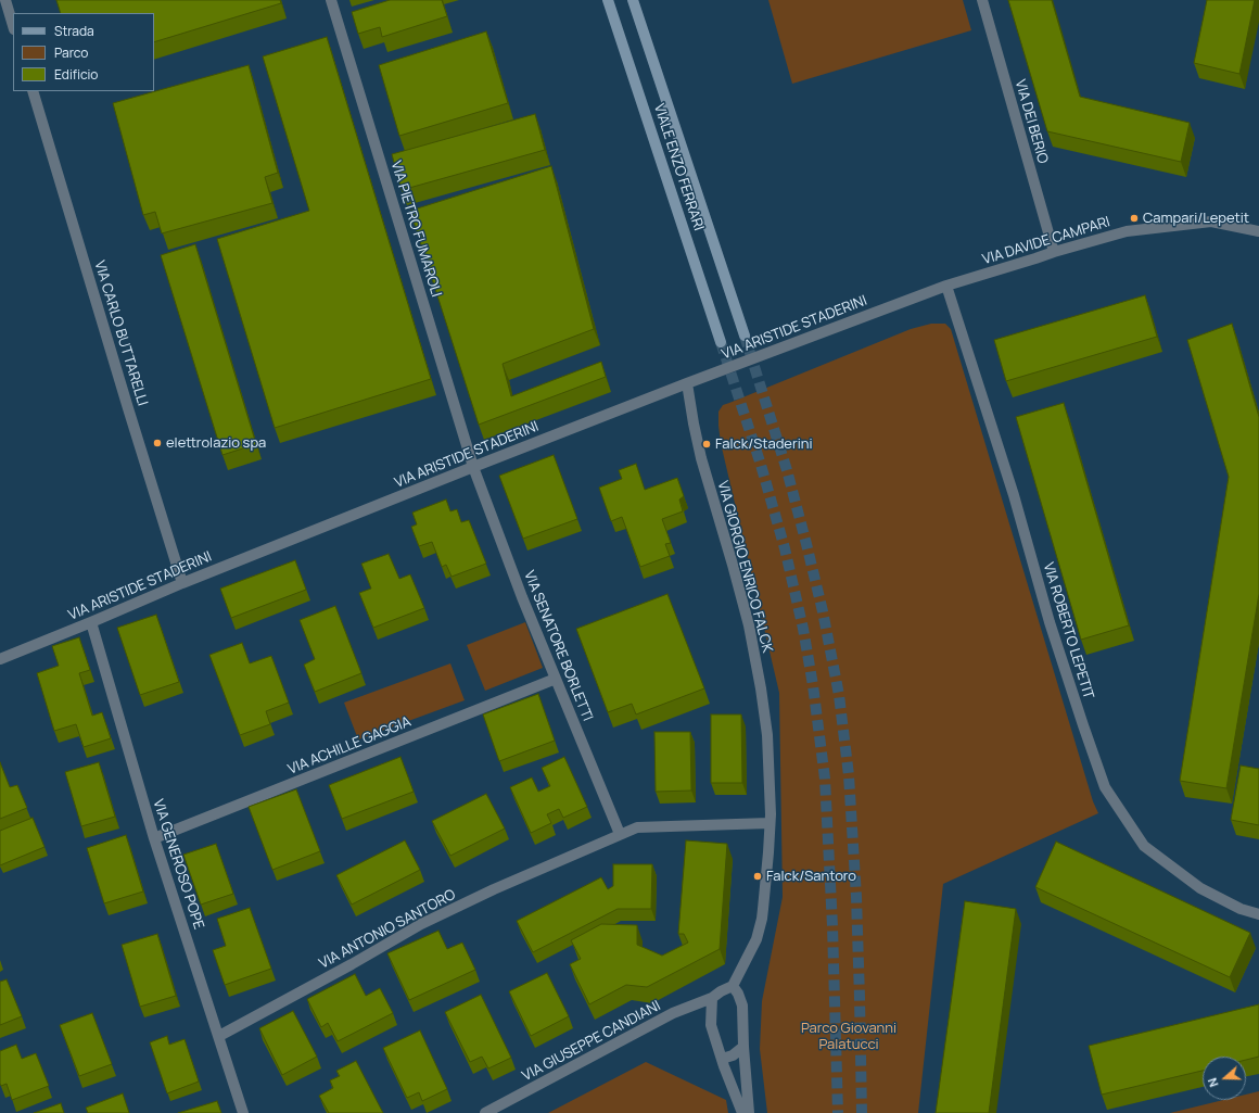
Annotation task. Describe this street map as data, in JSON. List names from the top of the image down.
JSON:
{
  "streets": {
    "main road": ["VIALE ENZO FERRARI"],
    "street": [
      "VIA DEI BERIO",
      "VIA PIETRO FUMAROLI",
      "VIA DAVIDE CAMPARI",
      "VIA ARISTIDE STADERINI",
      "VIA CARLO BUTTARELLI",
      "VIA GIORGIO ENRICO FALCK",
      "VIA ROBERTO LEPETIT",
      "VIA SENATORE BORLETTI",
      "VIA ACHILLE GAGGIA",
      "VIA GENEROSO POPE",
      "VIA ANTONIO SANTORO",
      "VIA GIUSEPPE CANDIANI"
    ]
  },
  "crossings": [
    ["VIA DEI BERIO", "VIA DAVIDE CAMPARI"],
    ["VIA PIETRO FUMAROLI", "VIA ARISTIDE STADERINI"],
    ["VIA PIETRO FUMAROLI", "VIA SENATORE BORLETTI"],
    ["VIA DAVIDE CAMPARI", "VIA ARISTIDE STADERINI"],
    ["VIA DAVIDE CAMPARI", "VIA ROBERTO LEPETIT"],
    ["VIA ARISTIDE STADERINI", "VIA CARLO BUTTARELLI"],
    ["VIA ARISTIDE STADERINI", "VIA GIORGIO ENRICO FALCK"],
    ["VIA ARISTIDE STADERINI", "VIA ROBERTO LEPETIT"],
    ["VIA ARISTIDE STADERINI", "VIA SENATORE BORLETTI"],
    ["VIA ARISTIDE STADERINI", "VIA GENEROSO POPE"],
    ["VIA GIORGIO ENRICO FALCK", "VIA ANTONIO SANTORO"],
    ["VIA GIORGIO ENRICO FALCK", "VIA GIUSEPPE CANDIANI"],
    ["VIA SENATORE BORLETTI", "VIA ACHILLE GAGGIA"],
    ["VIA SENATORE BORLETTI", "VIA ANTONIO SANTORO"],
    ["VIA ACHILLE GAGGIA", "VIA GENEROSO POPE"],
    ["VIA GENEROSO POPE", "VIA ANTONIO SANTORO"]
  ],
  "parks": ["Parco Giovanni Palatucci"],
  "places": [
    "Campari/Lepetit",
    "elettrolazio spa",
    "Falck/Staderini",
    "Falck/Santoro"
  ],
  "legend": ["Strada", "Parco", "Edificio"],
  "north": "left"
}
